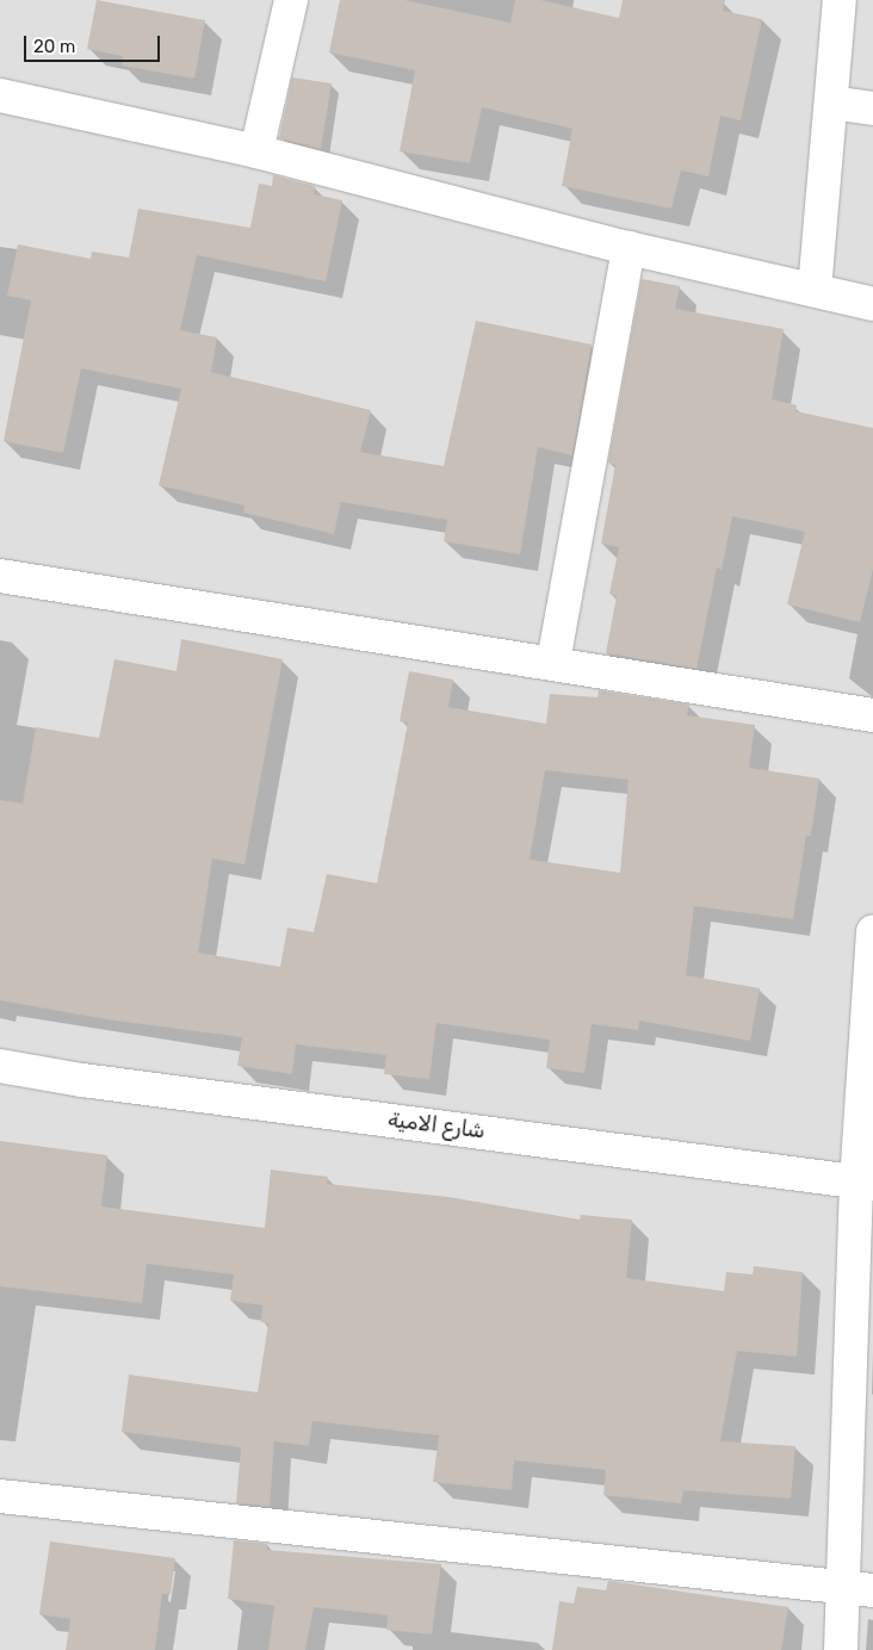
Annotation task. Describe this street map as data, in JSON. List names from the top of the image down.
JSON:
{
  "streets": {
    "street": ["شارع الامية"]
  },
  "scale_bar": "20 m"
}
